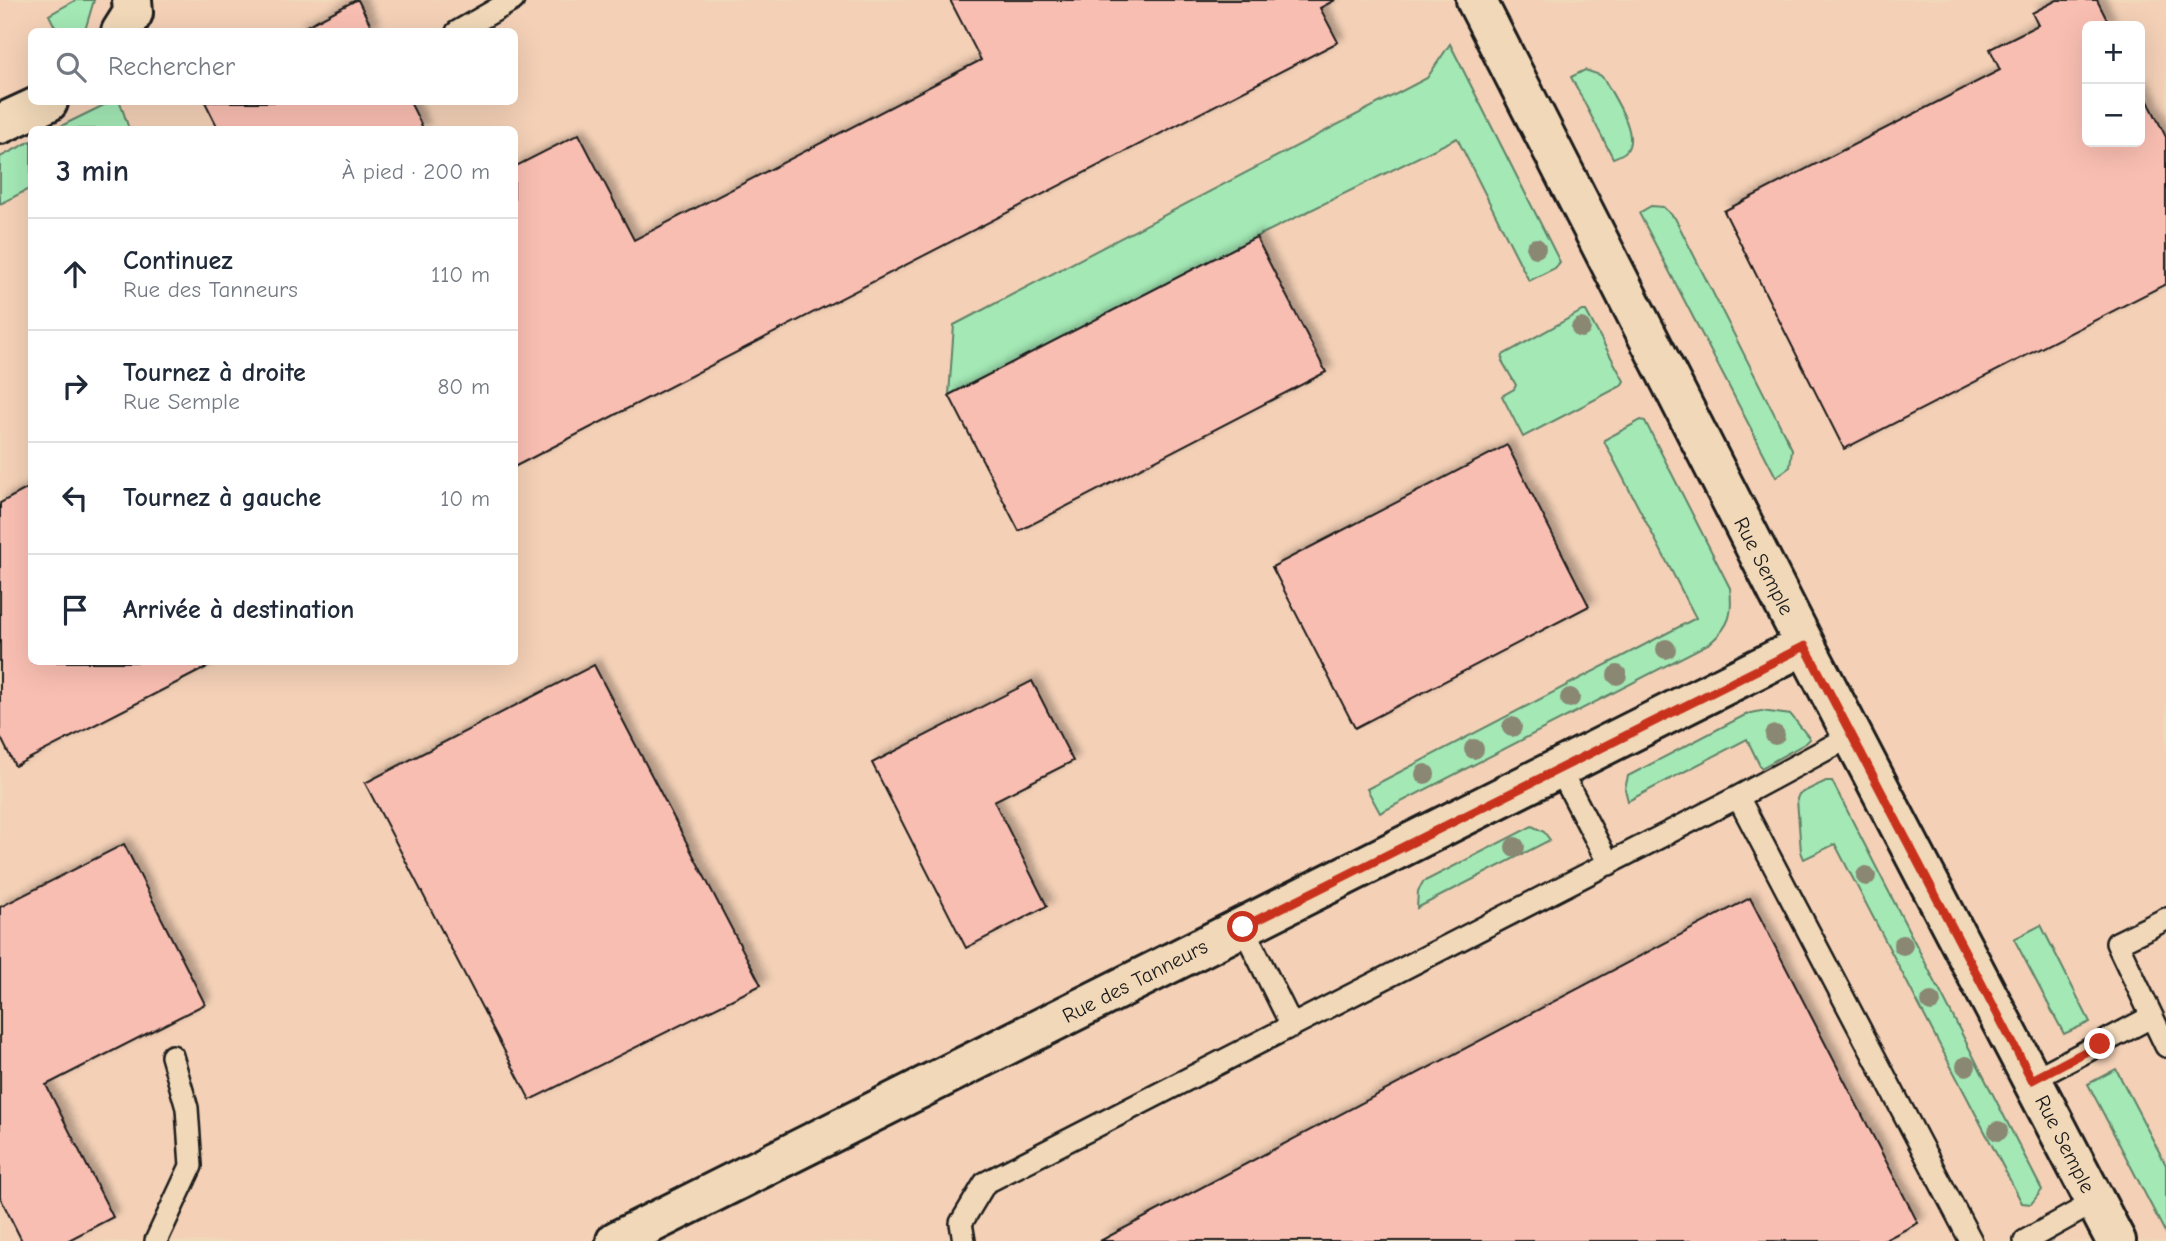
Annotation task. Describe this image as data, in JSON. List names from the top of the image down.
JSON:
{
  "streets": {
    "street": ["Rue Semple", "Rue des Tanneurs"]
  },
  "crossings": [
    ["Rue Semple", "Rue des Tanneurs"]
  ],
  "page": {
    "map_buttons": ["+", "−"],
    "search": "Rechercher",
    "heading": ["3 min", "À pied · 200 m"],
    "list": [
      ["Continuez", "Rue des Tanneurs", "110 m"],
      ["Tournez à droite", "Rue Semple", "80 m"],
      ["Tournez à gauche", "10 m"],
      "Arrivée à destination"
    ]
  }
}
